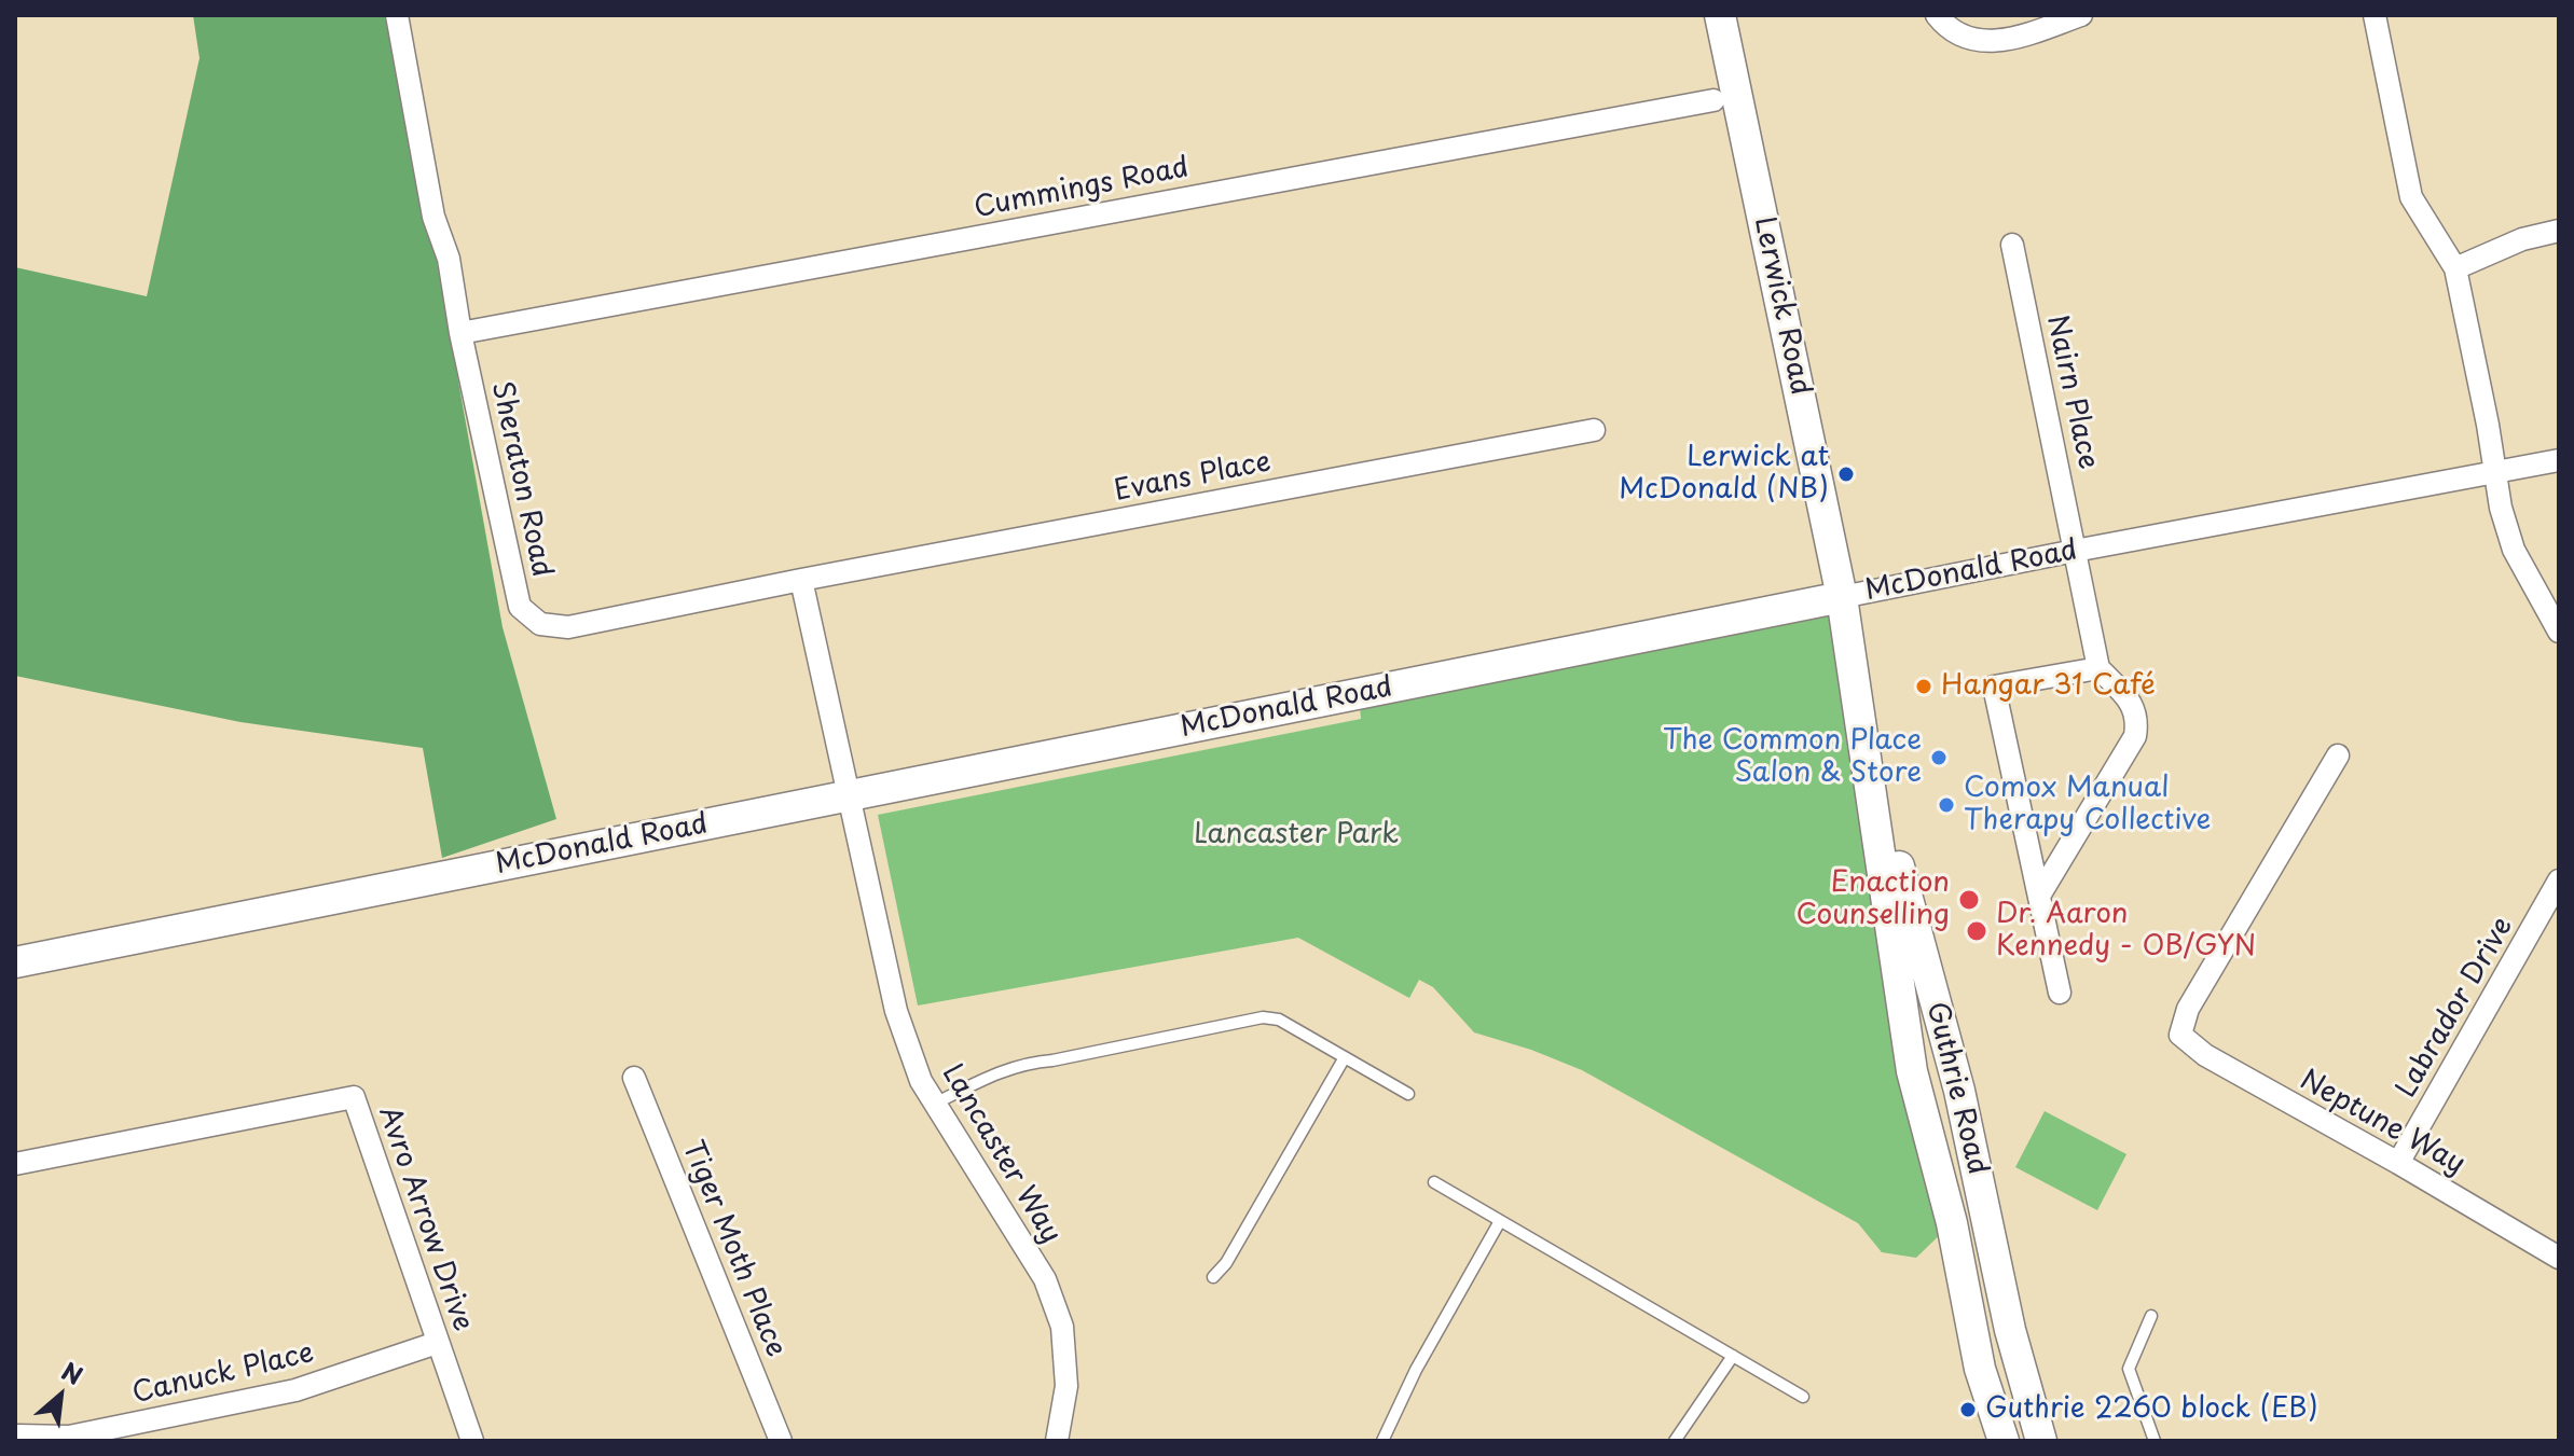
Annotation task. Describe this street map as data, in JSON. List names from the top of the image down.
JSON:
{
  "streets": {
    "main road": ["Lerwick Road", "McDonald Road", "Guthrie Road"],
    "street": [
      "Cummings Road",
      "Nairn Place",
      "Evans Place",
      "Sheraton Road",
      "Labrador Drive",
      "Neptune Way",
      "Lancaster Way",
      "Avro Arrow Drive",
      "Tiger Moth Place",
      "Canuck Place"
    ]
  },
  "crossings": [
    ["Cummings Road", "Sheraton Road"],
    ["Lerwick Road", "McDonald Road"],
    ["Lerwick Road", "Guthrie Road"],
    ["Nairn Place", "McDonald Road"],
    ["Evans Place", "Sheraton Road"],
    ["McDonald Road", "Guthrie Road"],
    ["McDonald Road", "Lancaster Way"],
    ["Labrador Drive", "Neptune Way"],
    ["Avro Arrow Drive", "Canuck Place"]
  ],
  "parks": ["Lancaster Park"],
  "places": [
    "Lerwick at McDonald (NB)",
    "Hangar 31 Café",
    "The Common Place Salon & Store",
    "Comox Manual Therapy Collective",
    "Enaction Counselling",
    "Dr. Aaron Kennedy - OB/GYN",
    "Guthrie 2260 block (EB)"
  ],
  "north": "top right"
}
